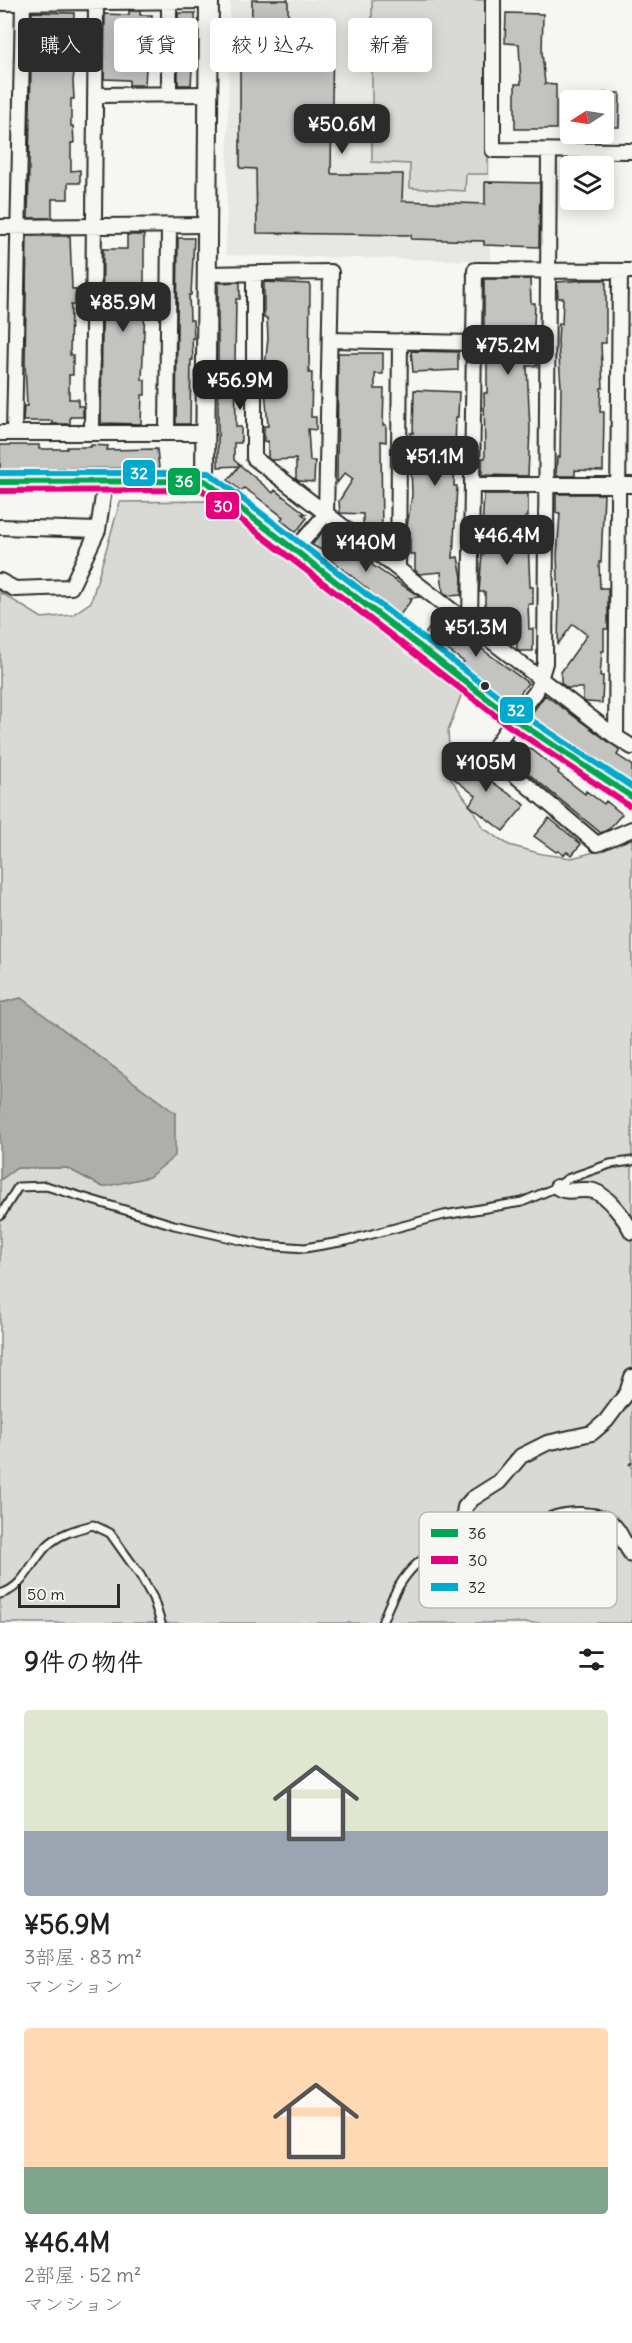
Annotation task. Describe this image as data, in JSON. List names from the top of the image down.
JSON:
{
  "lines": ["transit line 32", "transit line 36", "transit line 30"],
  "legend": ["36", "30", "32"],
  "scale_bar": "50 m",
  "north": "left",
  "page": {
    "chip": [
      "購入",
      "賃貸",
      "絞り込み",
      "新着"
    ],
    "price": [
      "¥50.6M",
      "¥85.9M",
      "¥75.2M",
      "¥56.9M",
      "¥51.1M",
      "¥46.4M",
      "¥140M",
      "¥51.3M",
      "¥105M"
    ],
    "scale": "50 m",
    "heading": "9件の物件",
    "list": [
      {
        "name": "¥56.9M",
        "note": "3部屋 · 83 m² · マンション"
      },
      {
        "name": "¥46.4M",
        "note": "2部屋 · 52 m² · マンション"
      }
    ]
  }
}
